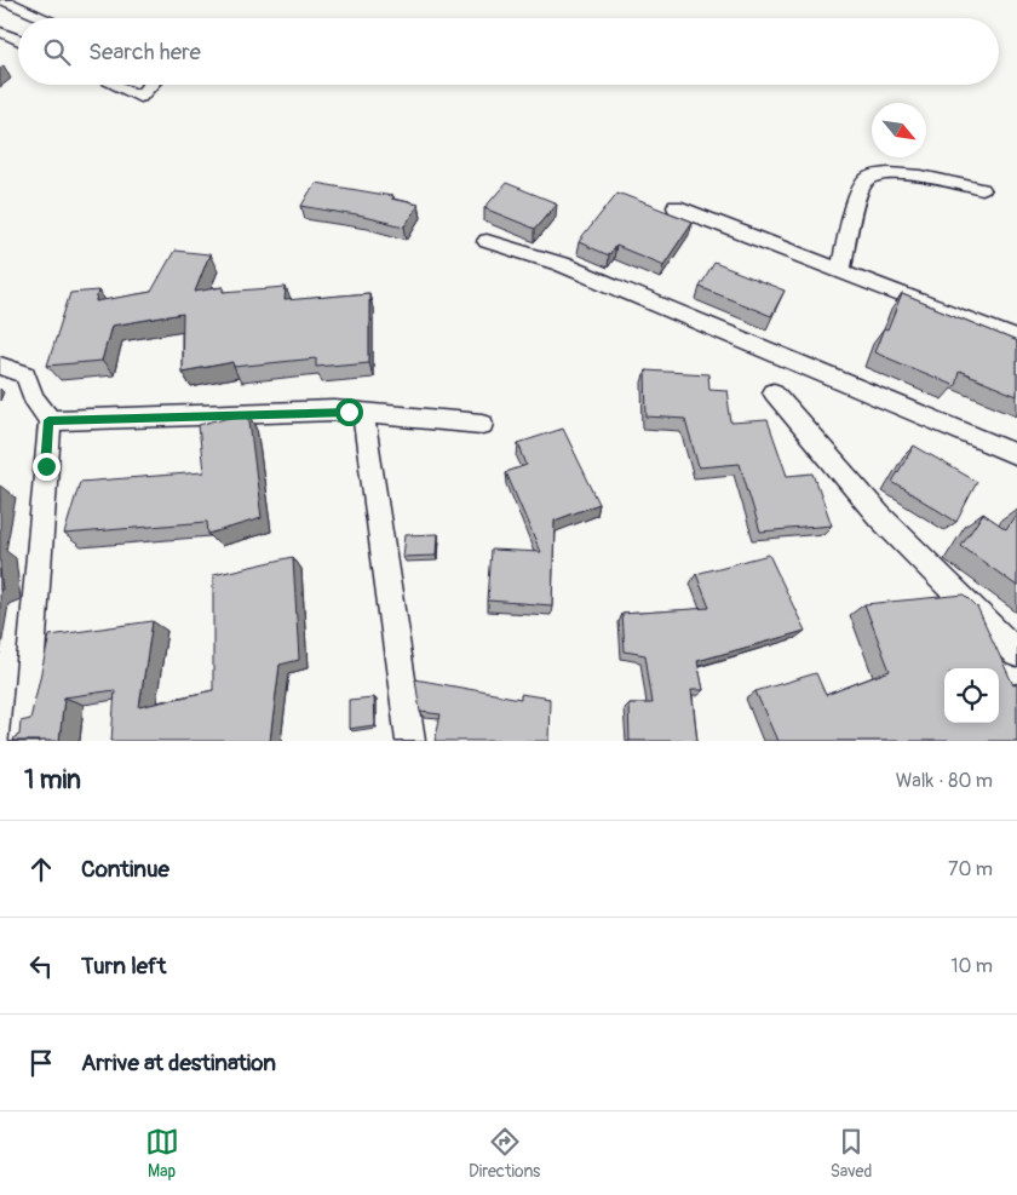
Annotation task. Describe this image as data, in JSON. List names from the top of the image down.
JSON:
{
  "north": "bottom right",
  "page": {
    "search": "Search here",
    "heading": ["1 min", "Walk · 80 m"],
    "list": [
      ["Continue", "70 m"],
      ["Turn left", "10 m"],
      "Arrive at destination"
    ],
    "nav": ["Map", "Directions", "Saved"]
  }
}
